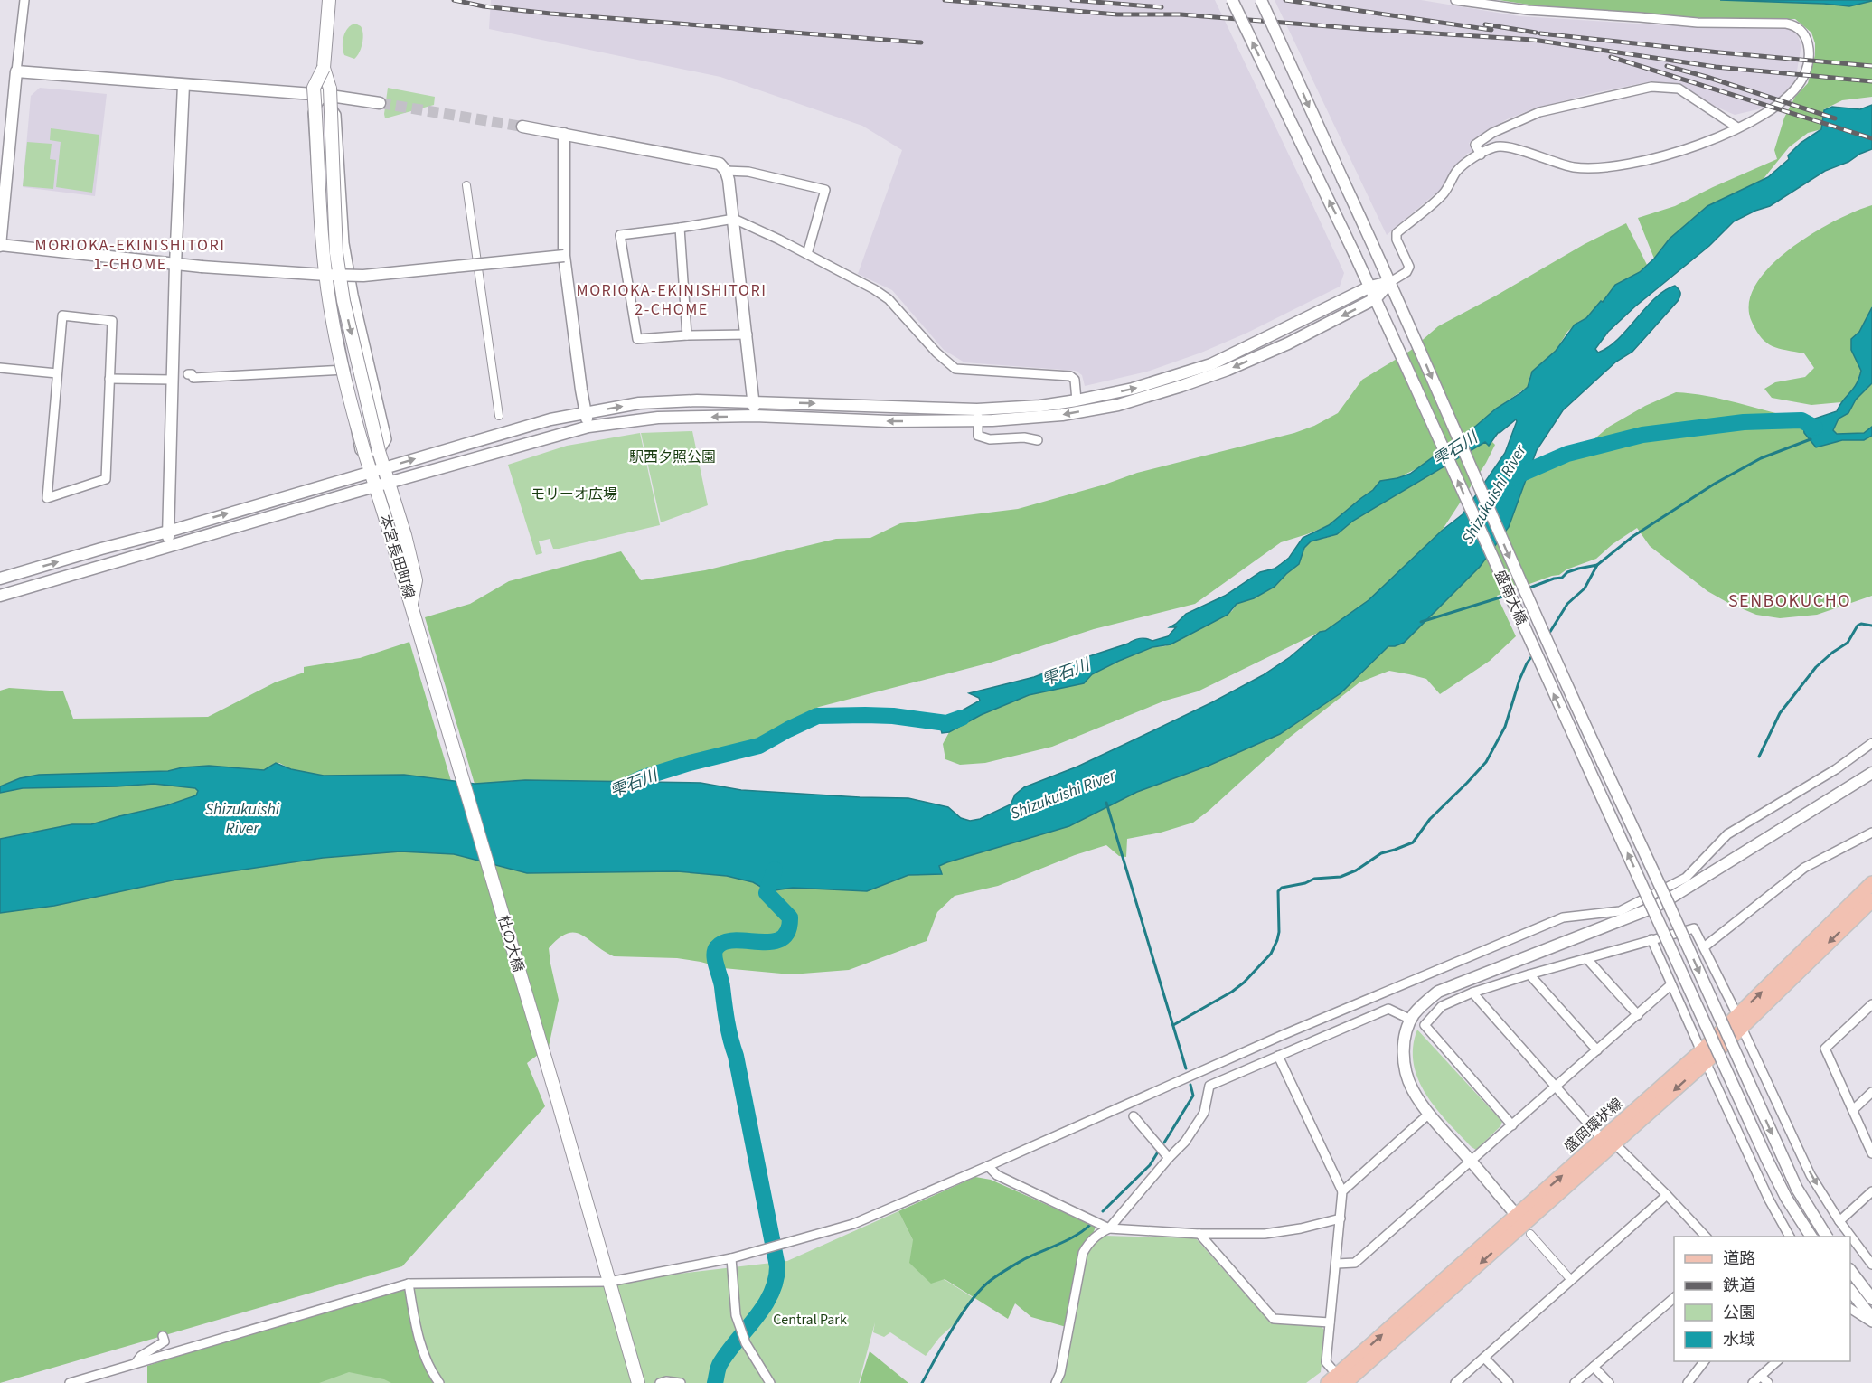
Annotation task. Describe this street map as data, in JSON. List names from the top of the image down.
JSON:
{
  "streets": {
    "main road": ["本宮長田町線", "杜の大橋", "盛岡環状線"],
    "street": ["盛南大橋"]
  },
  "crossings": [
    ["本宮長田町線", "杜の大橋"]
  ],
  "districts": ["MORIOKA-EKINISHITORI 1-CHOME", "MORIOKA-EKINISHITORI 2-CHOME", "SENBOKUCHO"],
  "water": ["雫石川", "Shizukuishi River"],
  "parks": ["駅西夕照公園", "モリーオ広場", "Central Park"],
  "legend": [
    "道路",
    "鉄道",
    "公園",
    "水域"
  ]
}
